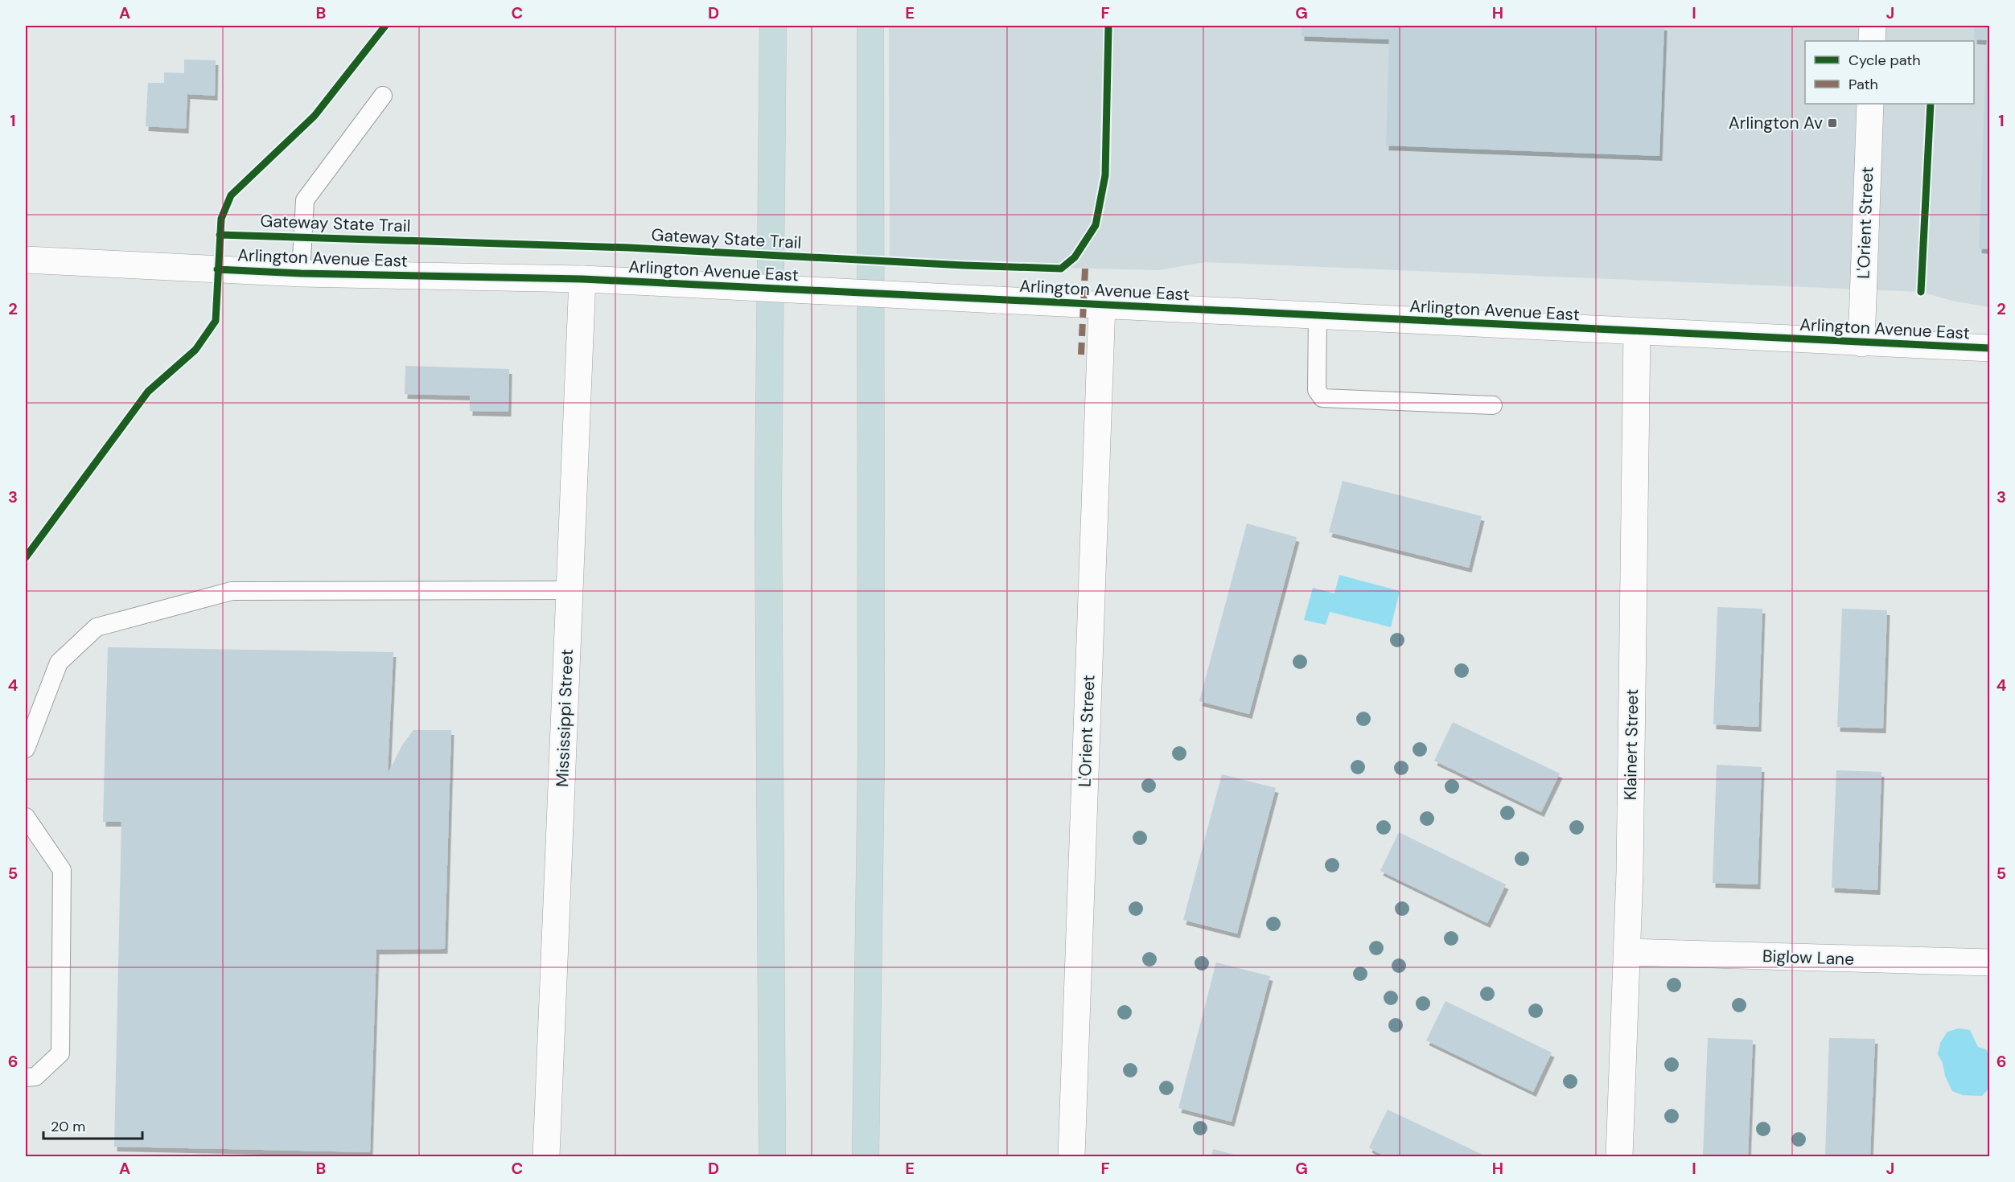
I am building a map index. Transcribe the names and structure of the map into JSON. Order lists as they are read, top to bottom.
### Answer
{
  "streets": {
    "street": [
      "L'Orient Street",
      "Arlington Avenue East",
      "Mississippi Street",
      "Klainert Street",
      "Biglow Lane"
    ],
    "cycle path": ["Gateway State Trail"]
  },
  "crossings": [
    ["L'Orient Street", "Arlington Avenue East"],
    ["Arlington Avenue East", "Mississippi Street"],
    ["Arlington Avenue East", "Klainert Street"],
    ["Klainert Street", "Biglow Lane"]
  ],
  "places": {
    "transit": ["Arlington Av"]
  },
  "legend": ["Cycle path", "Path"],
  "scale_bar": "20 m",
  "grid": {
    "columns": [
      "A",
      "B",
      "C",
      "D",
      "E",
      "F",
      "G",
      "H",
      "I",
      "J"
    ],
    "rows": [
      "1",
      "2",
      "3",
      "4",
      "5",
      "6"
    ]
  }
}
